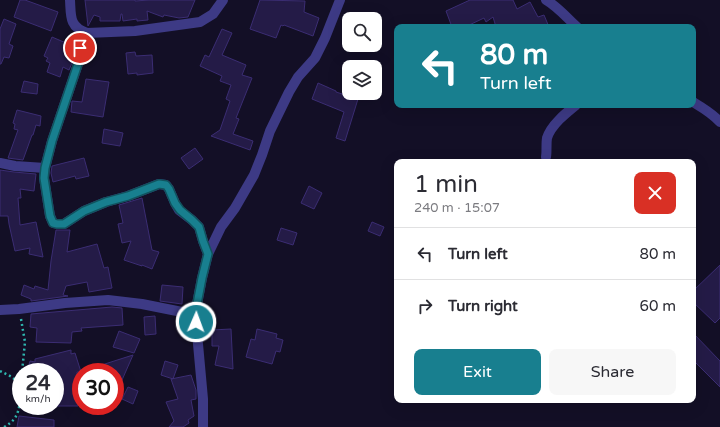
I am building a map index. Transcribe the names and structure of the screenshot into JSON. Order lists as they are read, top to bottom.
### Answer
{
  "page": {
    "turn": ["80 m", "Turn left"],
    "heading": ["1 min", "240 m · 15:07"],
    "list": [
      {
        "name": "Turn left",
        "value": "80 m"
      },
      {
        "name": "Turn right",
        "value": "60 m"
      }
    ],
    "buttons": ["Exit", "Share"],
    "speed": "24 km/h",
    "limit": "30"
  }
}
